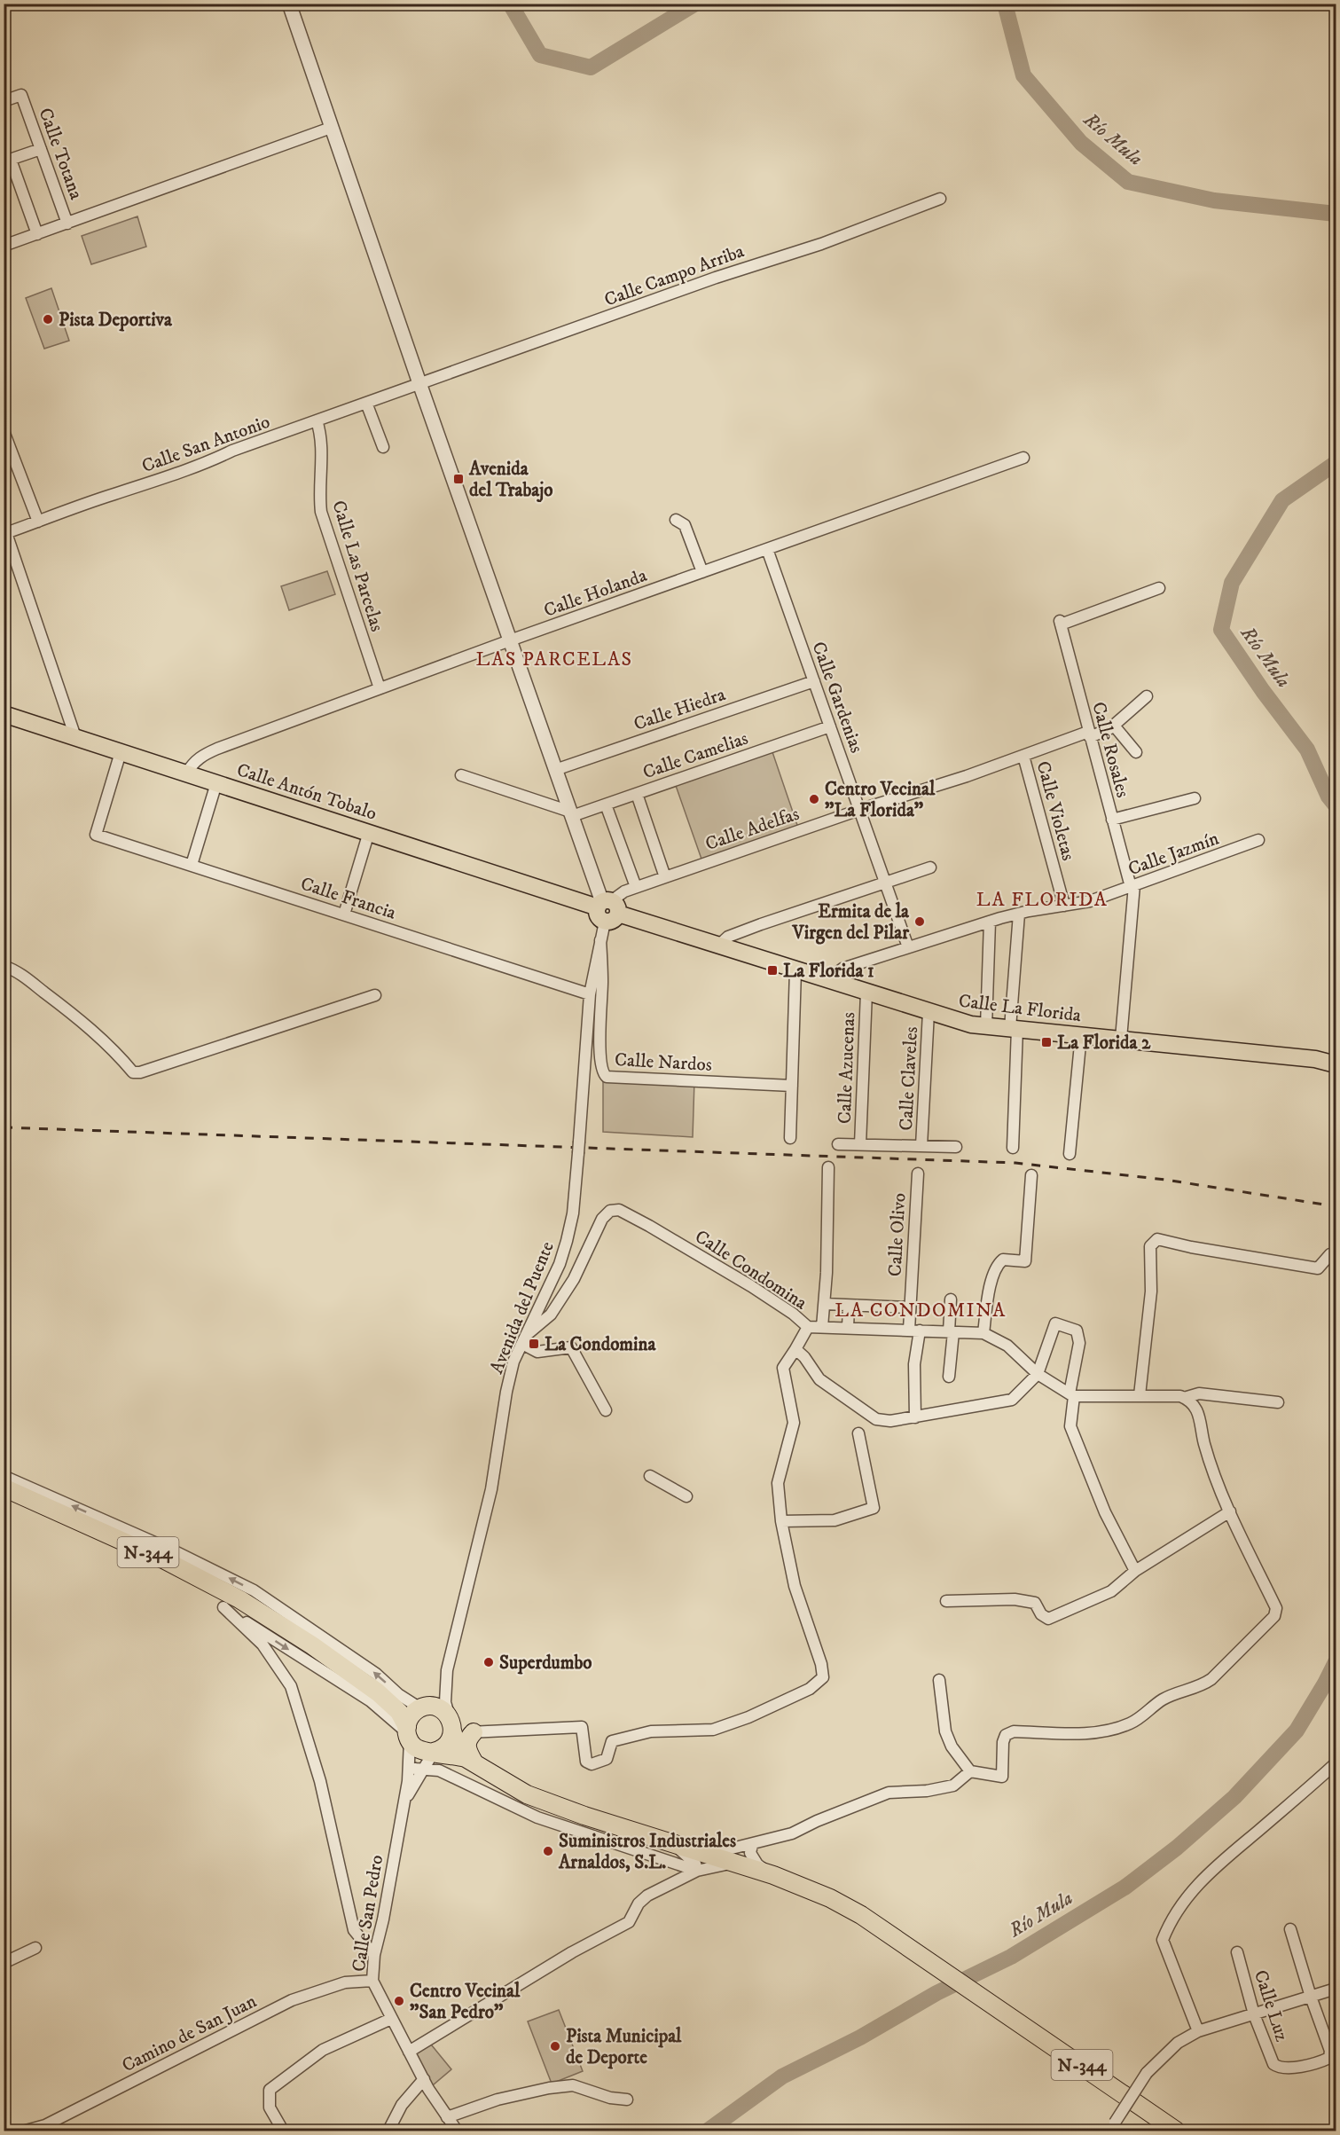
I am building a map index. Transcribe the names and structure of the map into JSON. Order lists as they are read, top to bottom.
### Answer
{
  "streets": {
    "highway": ["N-344"],
    "main road": ["Calle Antón Tobalo", "Calle La Florida"],
    "street": [
      "Calle Totana",
      "Calle Campo Arriba",
      "Calle San Antonio",
      "Calle Las Parcelas",
      "Calle Holanda",
      "Calle Gardenias",
      "Calle Hiedra",
      "Calle Rosales",
      "Calle Camelias",
      "Calle Violetas",
      "Calle Adelfas",
      "Calle Jazmín",
      "Calle Francia",
      "Calle Nardos",
      "Calle Azucenas",
      "Calle Claveles",
      "Calle Olivo",
      "Calle Condomina",
      "Avenida del Puente",
      "Calle San Pedro",
      "Calle Luz",
      "Camino de San Juan"
    ]
  },
  "crossings": [
    ["Calle Campo Arriba", "Calle San Antonio"],
    ["Calle San Antonio", "Calle Las Parcelas"],
    ["Calle Las Parcelas", "Calle Holanda"],
    ["Calle Holanda", "Calle Gardenias"],
    ["Calle Holanda", "Calle Antón Tobalo"],
    ["Calle Gardenias", "Calle Hiedra"],
    ["Calle Gardenias", "Calle Camelias"],
    ["Calle Gardenias", "Calle Adelfas"],
    ["Calle Gardenias", "Calle Jazmín"],
    ["Calle Rosales", "Calle Adelfas"],
    ["Calle Rosales", "Calle Jazmín"],
    ["Calle Rosales", "Calle La Florida"],
    ["Calle Antón Tobalo", "Calle Adelfas"],
    ["Calle Antón Tobalo", "Calle Francia"],
    ["Calle Antón Tobalo", "Calle La Florida"],
    ["Calle Antón Tobalo", "Avenida del Puente"],
    ["Calle Violetas", "Calle Adelfas"],
    ["Calle Violetas", "Calle Jazmín"],
    ["Calle Adelfas", "Calle La Florida"],
    ["Calle Adelfas", "Avenida del Puente"],
    ["Calle Jazmín", "Calle La Florida"],
    ["Calle Francia", "Avenida del Puente"],
    ["Calle La Florida", "Calle Azucenas"],
    ["Calle La Florida", "Calle Claveles"],
    ["Calle La Florida", "Avenida del Puente"],
    ["Calle Nardos", "Avenida del Puente"],
    ["Calle Olivo", "Calle Condomina"],
    ["Calle Condomina", "Avenida del Puente"],
    ["Avenida del Puente", "N-344"],
    ["Avenida del Puente", "Calle San Pedro"],
    ["N-344", "Calle San Pedro"],
    ["Calle San Pedro", "Camino de San Juan"]
  ],
  "districts": ["LAS PARCELAS", "LA FLORIDA", "LA CONDOMINA"],
  "water": ["Río Mula"],
  "places": {
    "other": [
      "Pista Deportiva",
      "Centro Vecinal \"La Florida\"",
      "Ermita de la Virgen del Pilar",
      "Superdumbo",
      "Suministros Industriales Arnaldos, S.L.",
      "Centro Vecinal \"San Pedro\"",
      "Pista Municipal de Deporte"
    ],
    "transit": [
      "Avenida del Trabajo",
      "La Florida 1",
      "La Florida 2",
      "La Condomina"
    ]
  }
}
